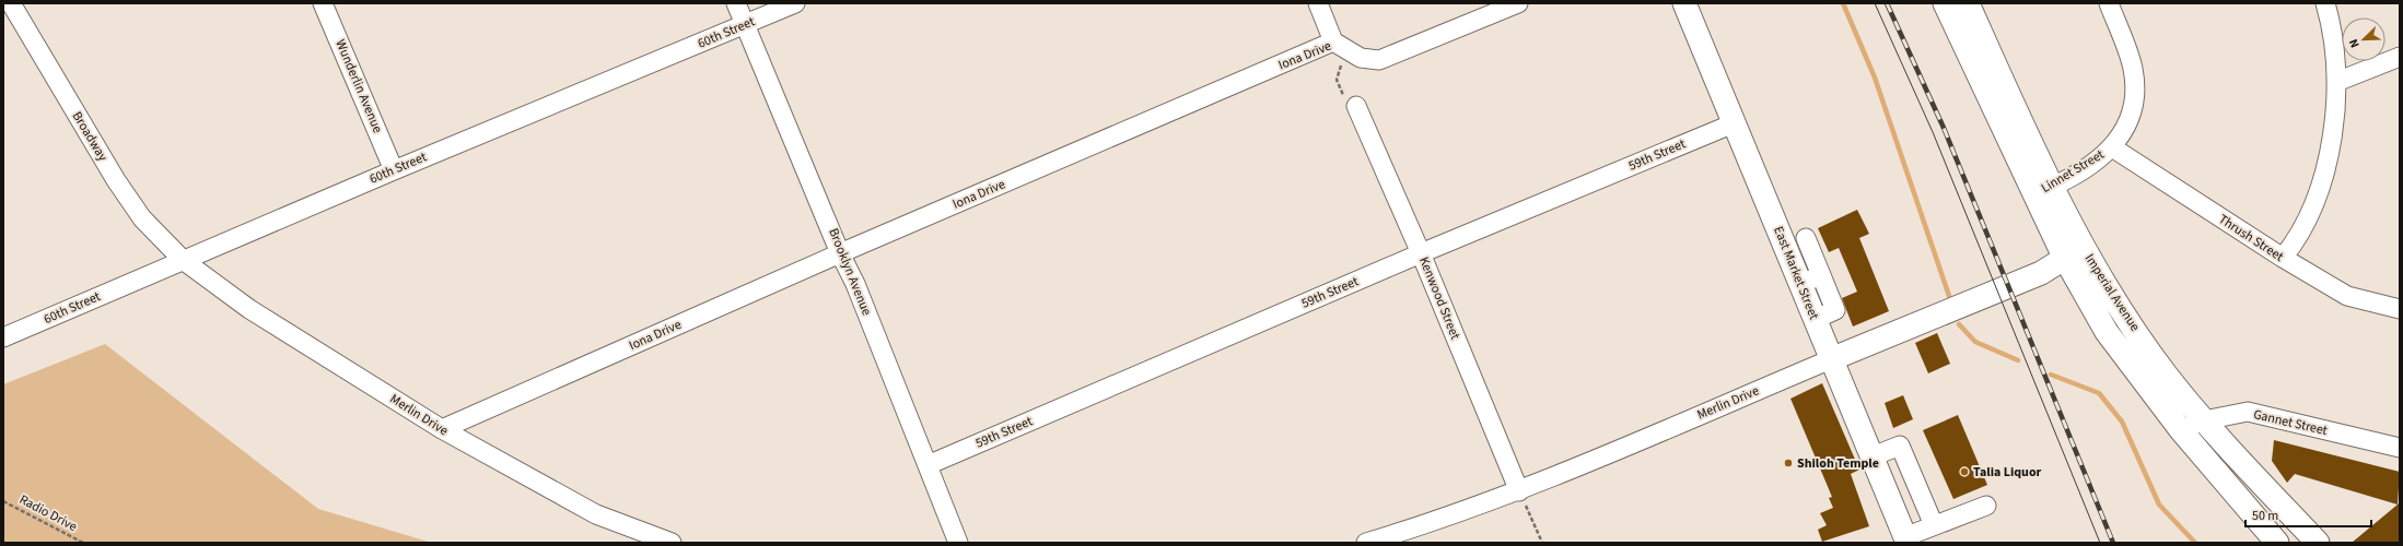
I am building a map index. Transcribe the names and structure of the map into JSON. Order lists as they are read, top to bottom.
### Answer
{
  "streets": {
    "main road": ["East Market Street", "Imperial Avenue", "Merlin Drive"],
    "street": [
      "60th Street",
      "Iona Drive",
      "Wunderlin Avenue",
      "Broadway",
      "59th Street",
      "Linnet Street",
      "Thrush Street",
      "Brooklyn Avenue",
      "Kenwood Street",
      "Gannet Street"
    ],
    "path": ["Radio Drive"]
  },
  "crossings": [
    ["60th Street", "Wunderlin Avenue"],
    ["60th Street", "Broadway"],
    ["60th Street", "Brooklyn Avenue"],
    ["60th Street", "Merlin Drive"],
    ["Iona Drive", "Brooklyn Avenue"],
    ["Iona Drive", "Merlin Drive"],
    ["Broadway", "Merlin Drive"],
    ["59th Street", "Brooklyn Avenue"],
    ["59th Street", "East Market Street"],
    ["59th Street", "Kenwood Street"],
    ["Linnet Street", "Thrush Street"],
    ["Linnet Street", "Imperial Avenue"],
    ["East Market Street", "Merlin Drive"],
    ["Imperial Avenue", "Merlin Drive"],
    ["Imperial Avenue", "Gannet Street"],
    ["Kenwood Street", "Merlin Drive"]
  ],
  "places": ["Shiloh Temple", "Talia Liquor"],
  "scale_bar": "50 m",
  "north": "bottom left"
}
